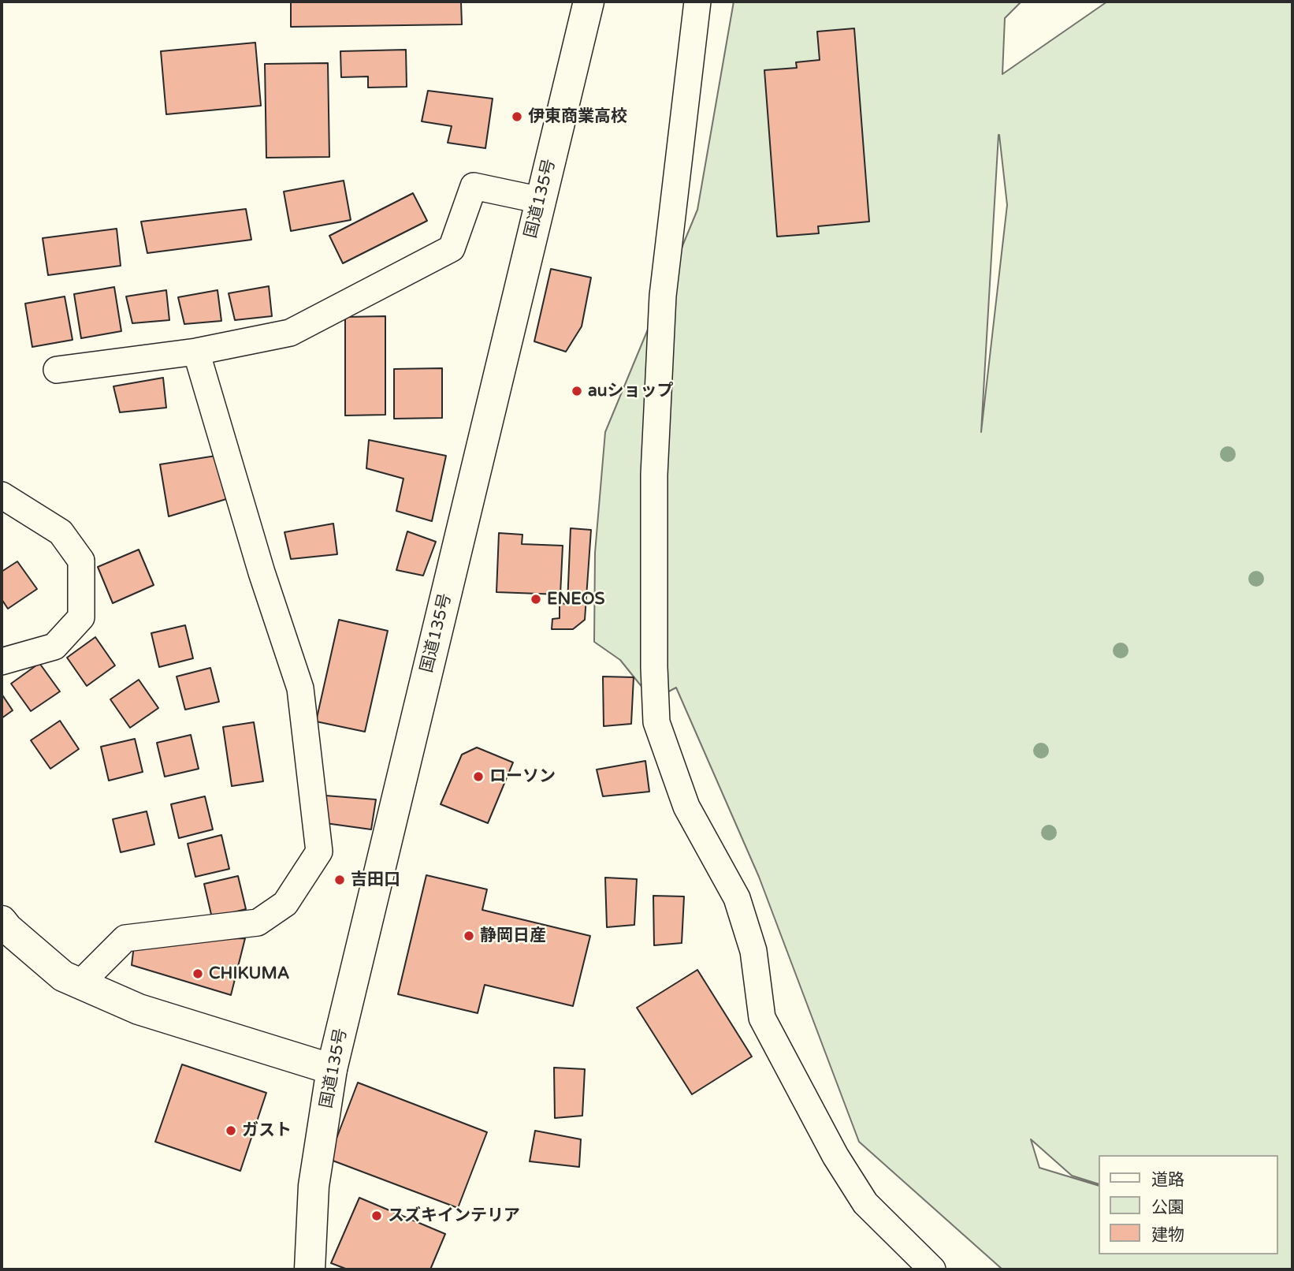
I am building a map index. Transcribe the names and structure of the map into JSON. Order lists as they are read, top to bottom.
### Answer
{
  "streets": {
    "main road": ["国道135号"]
  },
  "places": [
    "伊東商業高校",
    "auショップ",
    "ENEOS",
    "ローソン",
    "吉田口",
    "静岡日産",
    "CHIKUMA",
    "ガスト",
    "スズキインテリア"
  ],
  "legend": ["道路", "公園", "建物"]
}
